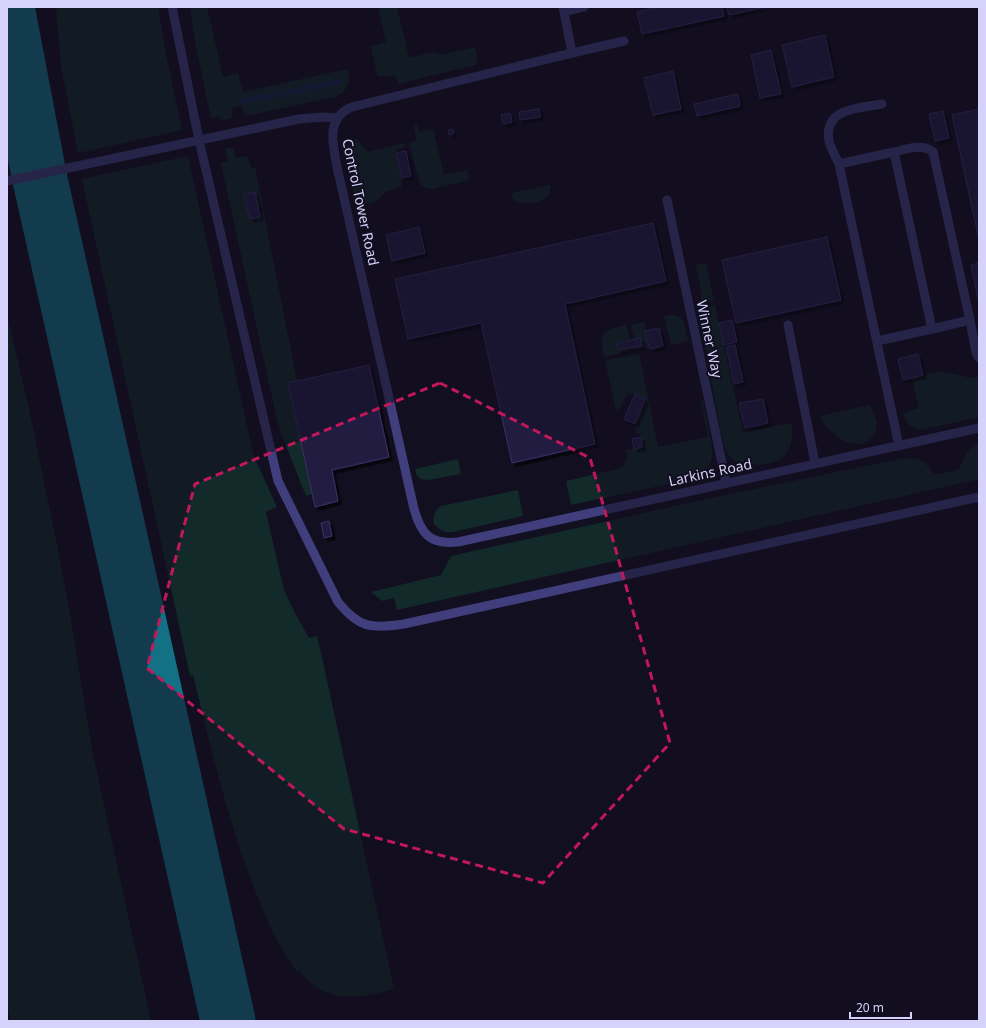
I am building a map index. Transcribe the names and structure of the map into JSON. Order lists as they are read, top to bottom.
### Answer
{
  "streets": {
    "lane": ["Control Tower Road", "Winner Way", "Larkins Road"]
  },
  "crossings": [
    ["Control Tower Road", "Larkins Road"],
    ["Winner Way", "Larkins Road"]
  ],
  "scale_bar": "20 m"
}
